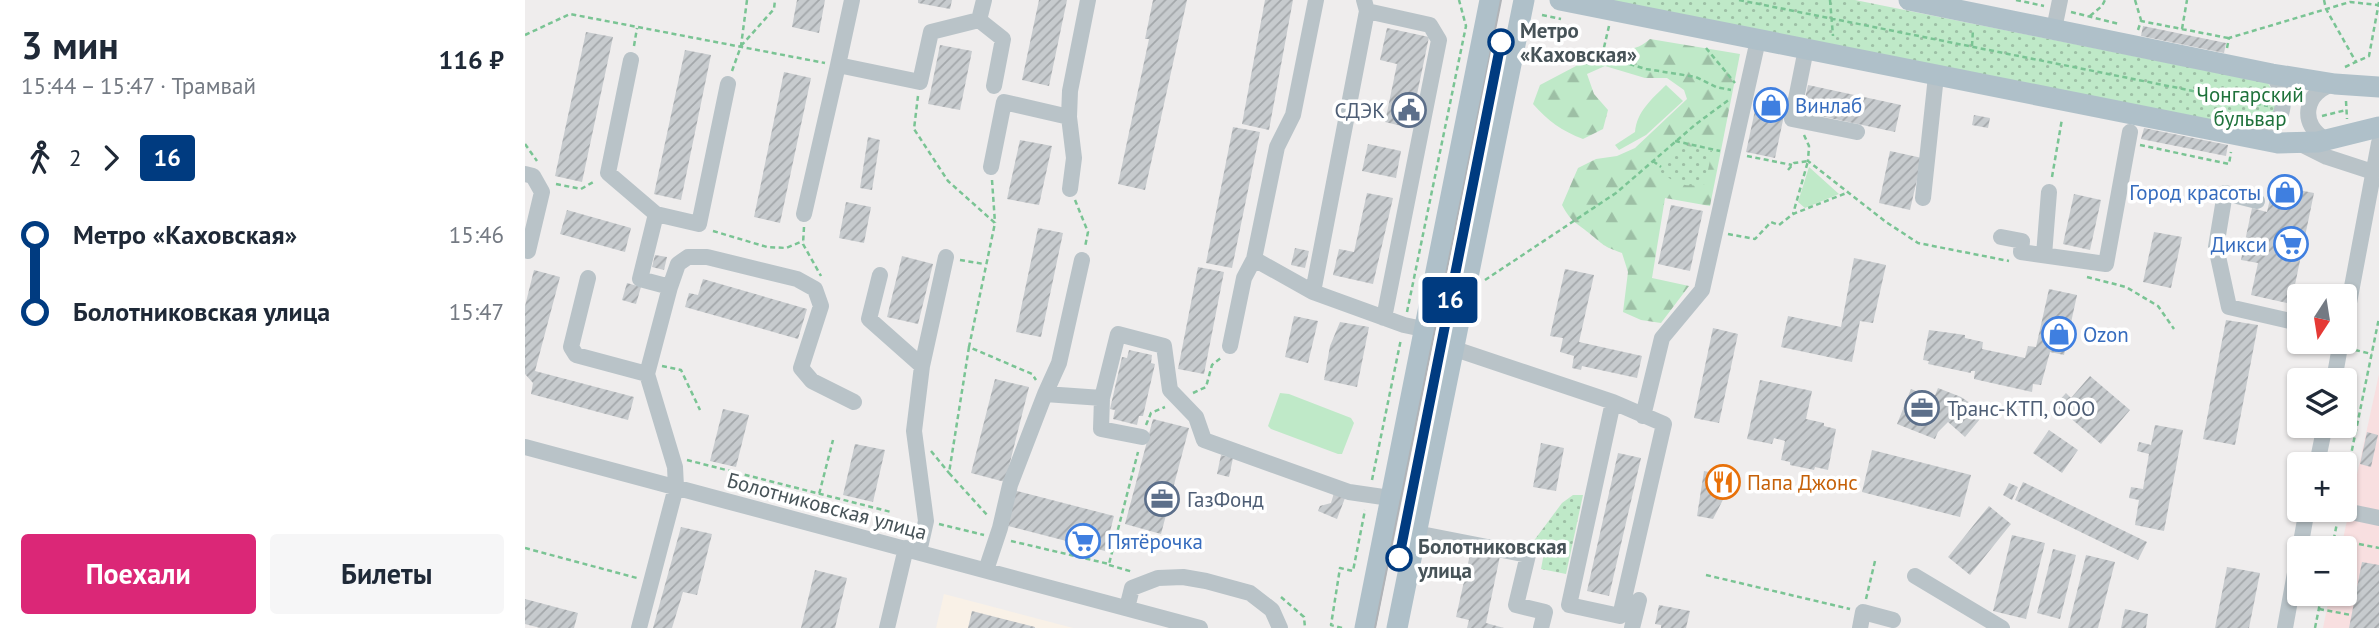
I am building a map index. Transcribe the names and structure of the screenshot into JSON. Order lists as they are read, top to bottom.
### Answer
{
  "streets": {
    "street": ["Болотниковская улица"]
  },
  "parks": ["Чонгарский бульвар"],
  "places": {
    "other": ["Метро «Каховская»", "Болотниковская улица"],
    "shop": ["Винлаб", "Город красоты", "Ozon"],
    "public building": ["СДЭК"],
    "supermarket": ["Дикси", "Пятёрочка"],
    "office": ["Транс-КТП, ООО", "ГазФонд"],
    "restaurant": ["Папа Джонс"]
  },
  "lines": ["tram line 16"],
  "north": "bottom",
  "page": {
    "heading": ["3 мин", "15:44 – 15:47 · Трамвай", "116 ₽"],
    "on_map": "16",
    "legs": ["2", "16"],
    "list": [
      {
        "name": "Метро «Каховская»",
        "value": "15:46"
      },
      {
        "name": "Болотниковская улица",
        "value": "15:47"
      }
    ],
    "map_buttons": ["+", "−"],
    "buttons": ["Поехали", "Билеты"]
  }
}
